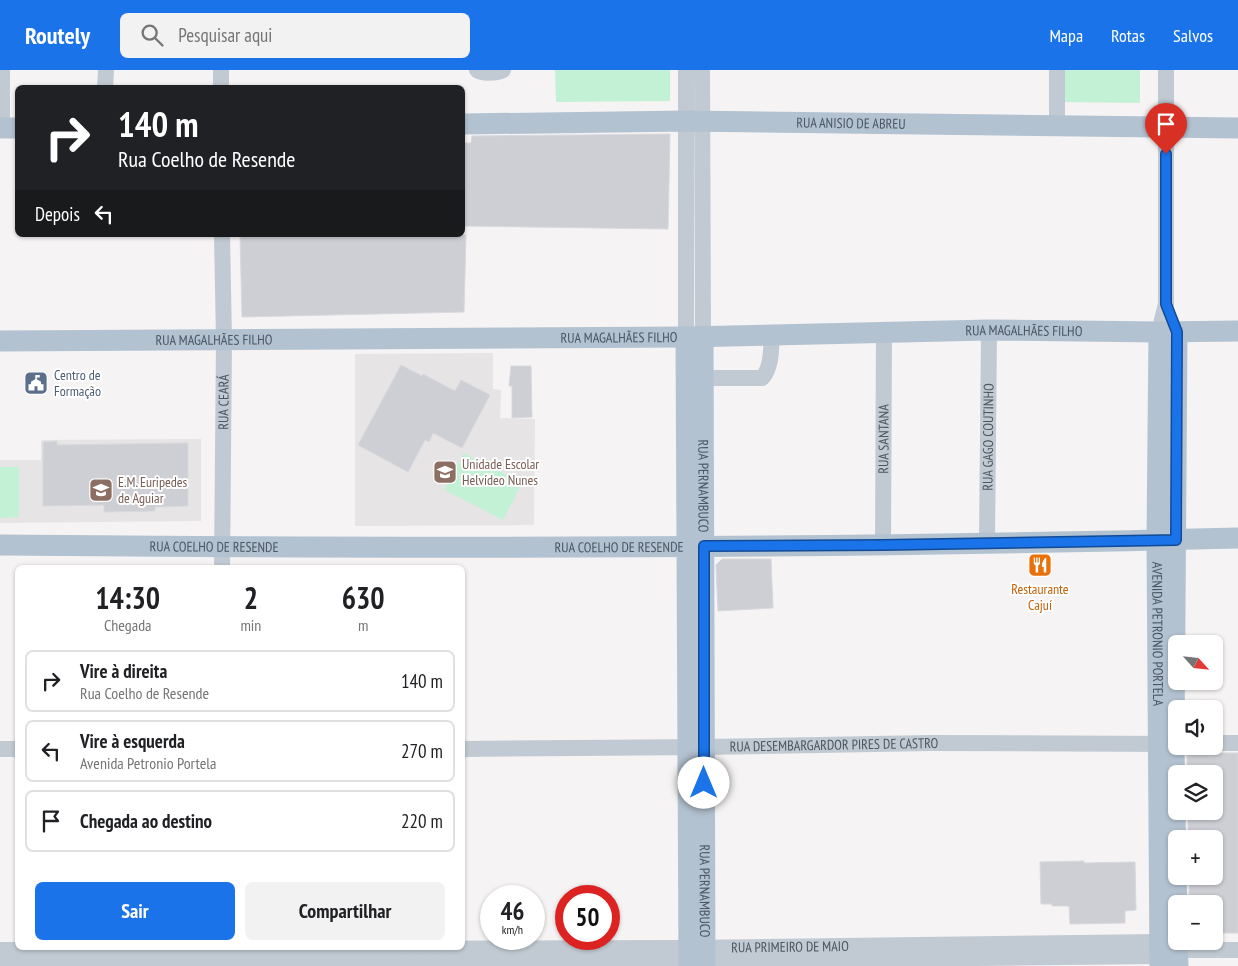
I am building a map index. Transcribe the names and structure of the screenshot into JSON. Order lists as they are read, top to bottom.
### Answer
{
  "streets": {
    "main road": [
      "RUA ANISIO DE ABREU",
      "RUA MAGALHÃES FILHO",
      "RUA PERNAMBUCO",
      "RUA COELHO DE RESENDE",
      "AVENIDA PETRONIO PORTELA"
    ],
    "street": [
      "RUA CEARÁ",
      "RUA GAGO COUTINHO",
      "RUA SANTANA",
      "RUA DESEMBARGARDOR PIRES DE CASTRO",
      "RUA PRIMEIRO DE MAIO"
    ]
  },
  "crossings": [
    ["RUA ANISIO DE ABREU", "AVENIDA PETRONIO PORTELA"],
    ["RUA MAGALHÃES FILHO", "RUA CEARÁ"],
    ["RUA MAGALHÃES FILHO", "RUA GAGO COUTINHO"],
    ["RUA MAGALHÃES FILHO", "RUA SANTANA"],
    ["RUA MAGALHÃES FILHO", "RUA PERNAMBUCO"],
    ["RUA MAGALHÃES FILHO", "AVENIDA PETRONIO PORTELA"],
    ["RUA CEARÁ", "RUA COELHO DE RESENDE"],
    ["RUA GAGO COUTINHO", "RUA COELHO DE RESENDE"],
    ["RUA SANTANA", "RUA COELHO DE RESENDE"],
    ["RUA PERNAMBUCO", "RUA COELHO DE RESENDE"],
    ["RUA PERNAMBUCO", "RUA DESEMBARGARDOR PIRES DE CASTRO"],
    ["RUA PERNAMBUCO", "RUA PRIMEIRO DE MAIO"],
    ["RUA COELHO DE RESENDE", "AVENIDA PETRONIO PORTELA"],
    ["AVENIDA PETRONIO PORTELA", "RUA PRIMEIRO DE MAIO"]
  ],
  "places": {
    "public building": ["Centro de Formação"],
    "school or university": ["Unidade Escolar Helvídeo Nunes", "E.M. Euripedes de Aguiar"],
    "restaurant": ["Restaurante Cajuí"]
  },
  "north": "bottom right",
  "page": {
    "header": "Routely",
    "search": "Pesquisar aqui",
    "nav": ["Mapa", "Rotas", "Salvos"],
    "turn": ["140 m", "Rua Coelho de Resende"],
    "then": "Depois",
    "eta": [
      "14:30",
      "Chegada",
      "2",
      "min",
      "630",
      "m"
    ],
    "map_buttons": ["+", "−"],
    "list": [
      {
        "name": "Vire à direita",
        "note": "Rua Coelho de Resende",
        "value": "140 m"
      },
      {
        "name": "Vire à esquerda",
        "note": "Avenida Petronio Portela",
        "value": "270 m"
      },
      {
        "name": "Chegada ao destino",
        "value": "220 m"
      }
    ],
    "buttons": ["Sair", "Compartilhar"],
    "speed": "46 km/h",
    "limit": "50"
  }
}
